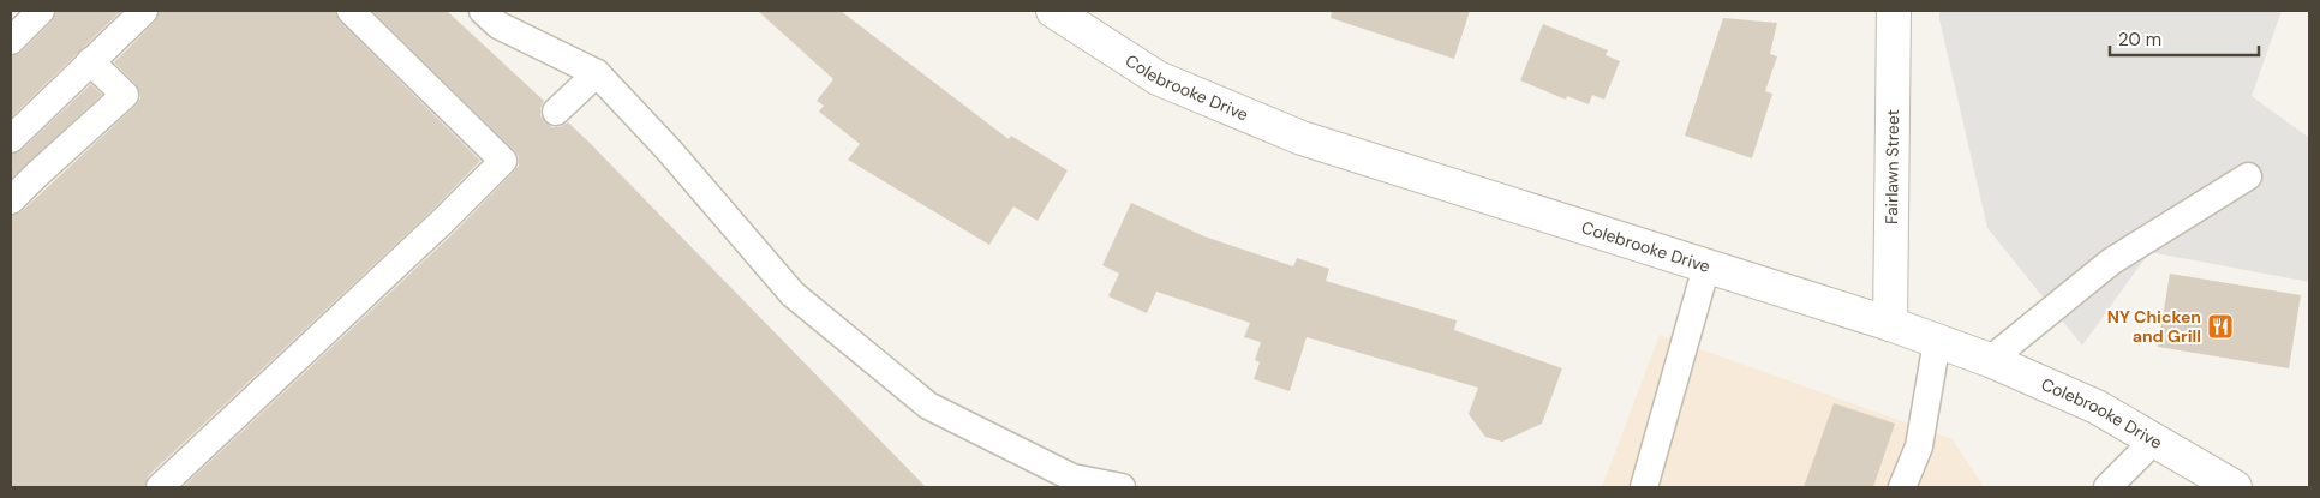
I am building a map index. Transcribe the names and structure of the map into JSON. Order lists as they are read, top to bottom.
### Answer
{
  "streets": {
    "street": ["Colebrooke Drive", "Fairlawn Street"]
  },
  "crossings": [
    ["Colebrooke Drive", "Fairlawn Street"]
  ],
  "places": {
    "restaurant": ["NY Chicken and Grill"]
  },
  "scale_bar": "20 m"
}
